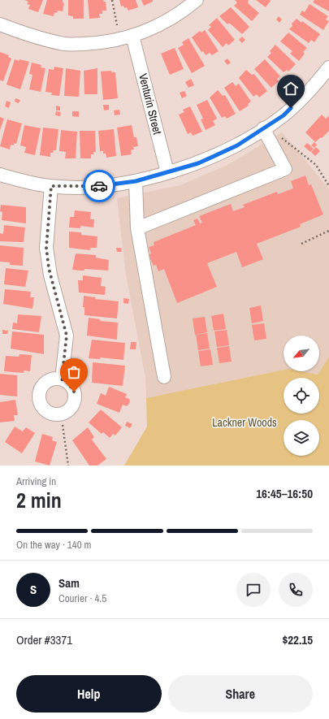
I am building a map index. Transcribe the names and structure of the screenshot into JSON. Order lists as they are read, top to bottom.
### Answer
{
  "streets": {
    "street": ["Venturin Street"]
  },
  "parks": ["Lackner Woods"],
  "north": "bottom left",
  "page": {
    "heading": ["2 min", "Arriving in", "16:45–16:50"],
    "panel": [
      "Sam",
      "Courier · 4.5",
      "Order #3371",
      "$22.15"
    ],
    "bar": "On the way · 140 m",
    "round": "S",
    "buttons": ["Help", "Share"]
  }
}
